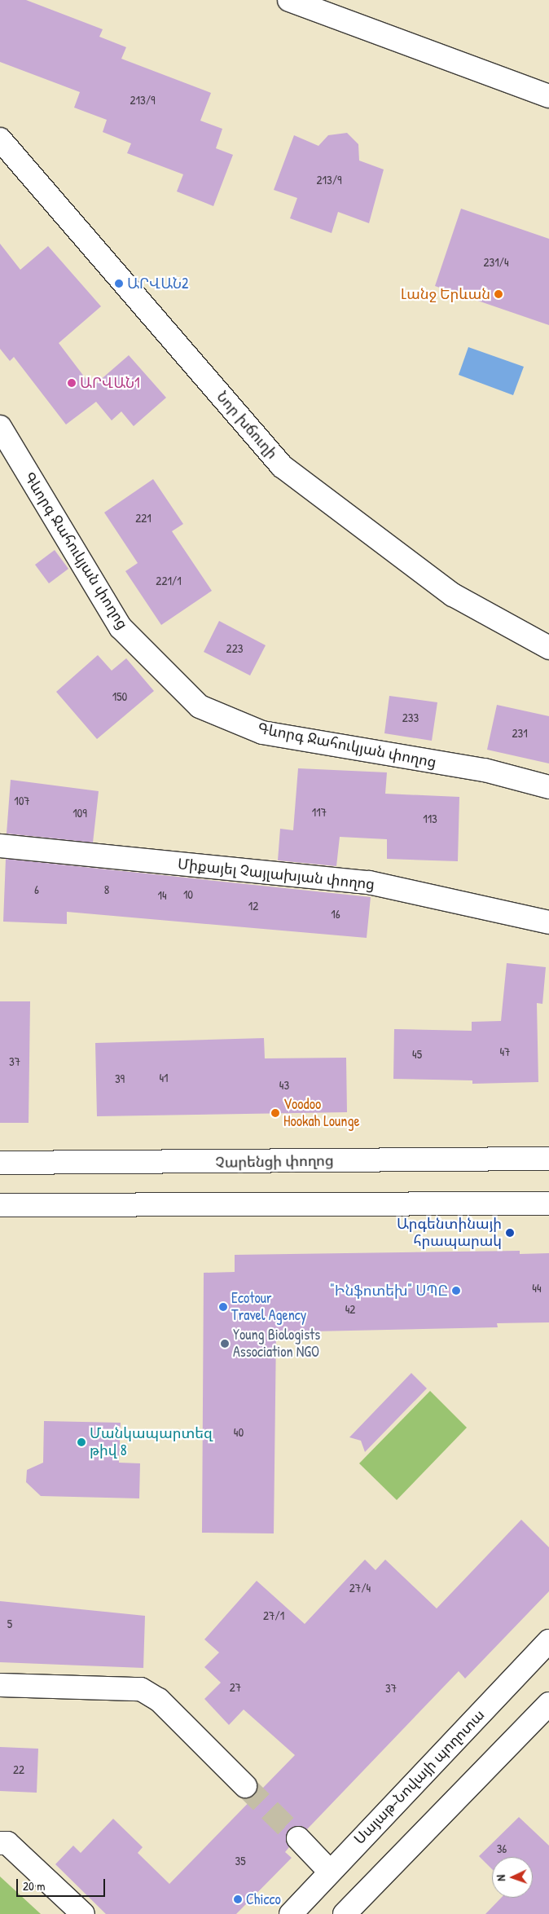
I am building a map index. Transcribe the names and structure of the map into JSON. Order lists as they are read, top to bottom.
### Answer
{
  "streets": {
    "main road": [
      "Նոր խճուղի",
      "Գևորգ Ջահուկյան փողոց",
      "Միքայել Չայլախյան փողոց",
      "Չարենցի փողոց",
      "Սայաթ-Նովայի պողոտա"
    ]
  },
  "places": [
    "ԱՐՎԱՆ2",
    "Լանջ Երևան",
    "ԱՐՎԱՆ1",
    "Voodoo Hookah Lounge",
    "Արգենտինայի հրապարակ",
    "\"Ինֆոտեխ\" ՍՊԸ",
    "Ecotour Travel Agency",
    "Young Biologists Association NGO",
    "Մանկապարտեզ թիվ 8",
    "Chicco"
  ],
  "house_numbers": [
    "213/9",
    "213/9",
    "231/4",
    "221",
    "221/1",
    "223",
    "150",
    "233",
    "231",
    "107",
    "117",
    "109",
    "113",
    "6",
    "8",
    "10",
    "14",
    "12",
    "16",
    "47",
    "45",
    "37",
    "41",
    "39",
    "43",
    "44",
    "42",
    "40",
    "27/4",
    "27/1",
    "5",
    "27",
    "37",
    "22",
    "36",
    "35"
  ],
  "scale_bar": "20 m",
  "north": "left"
}
